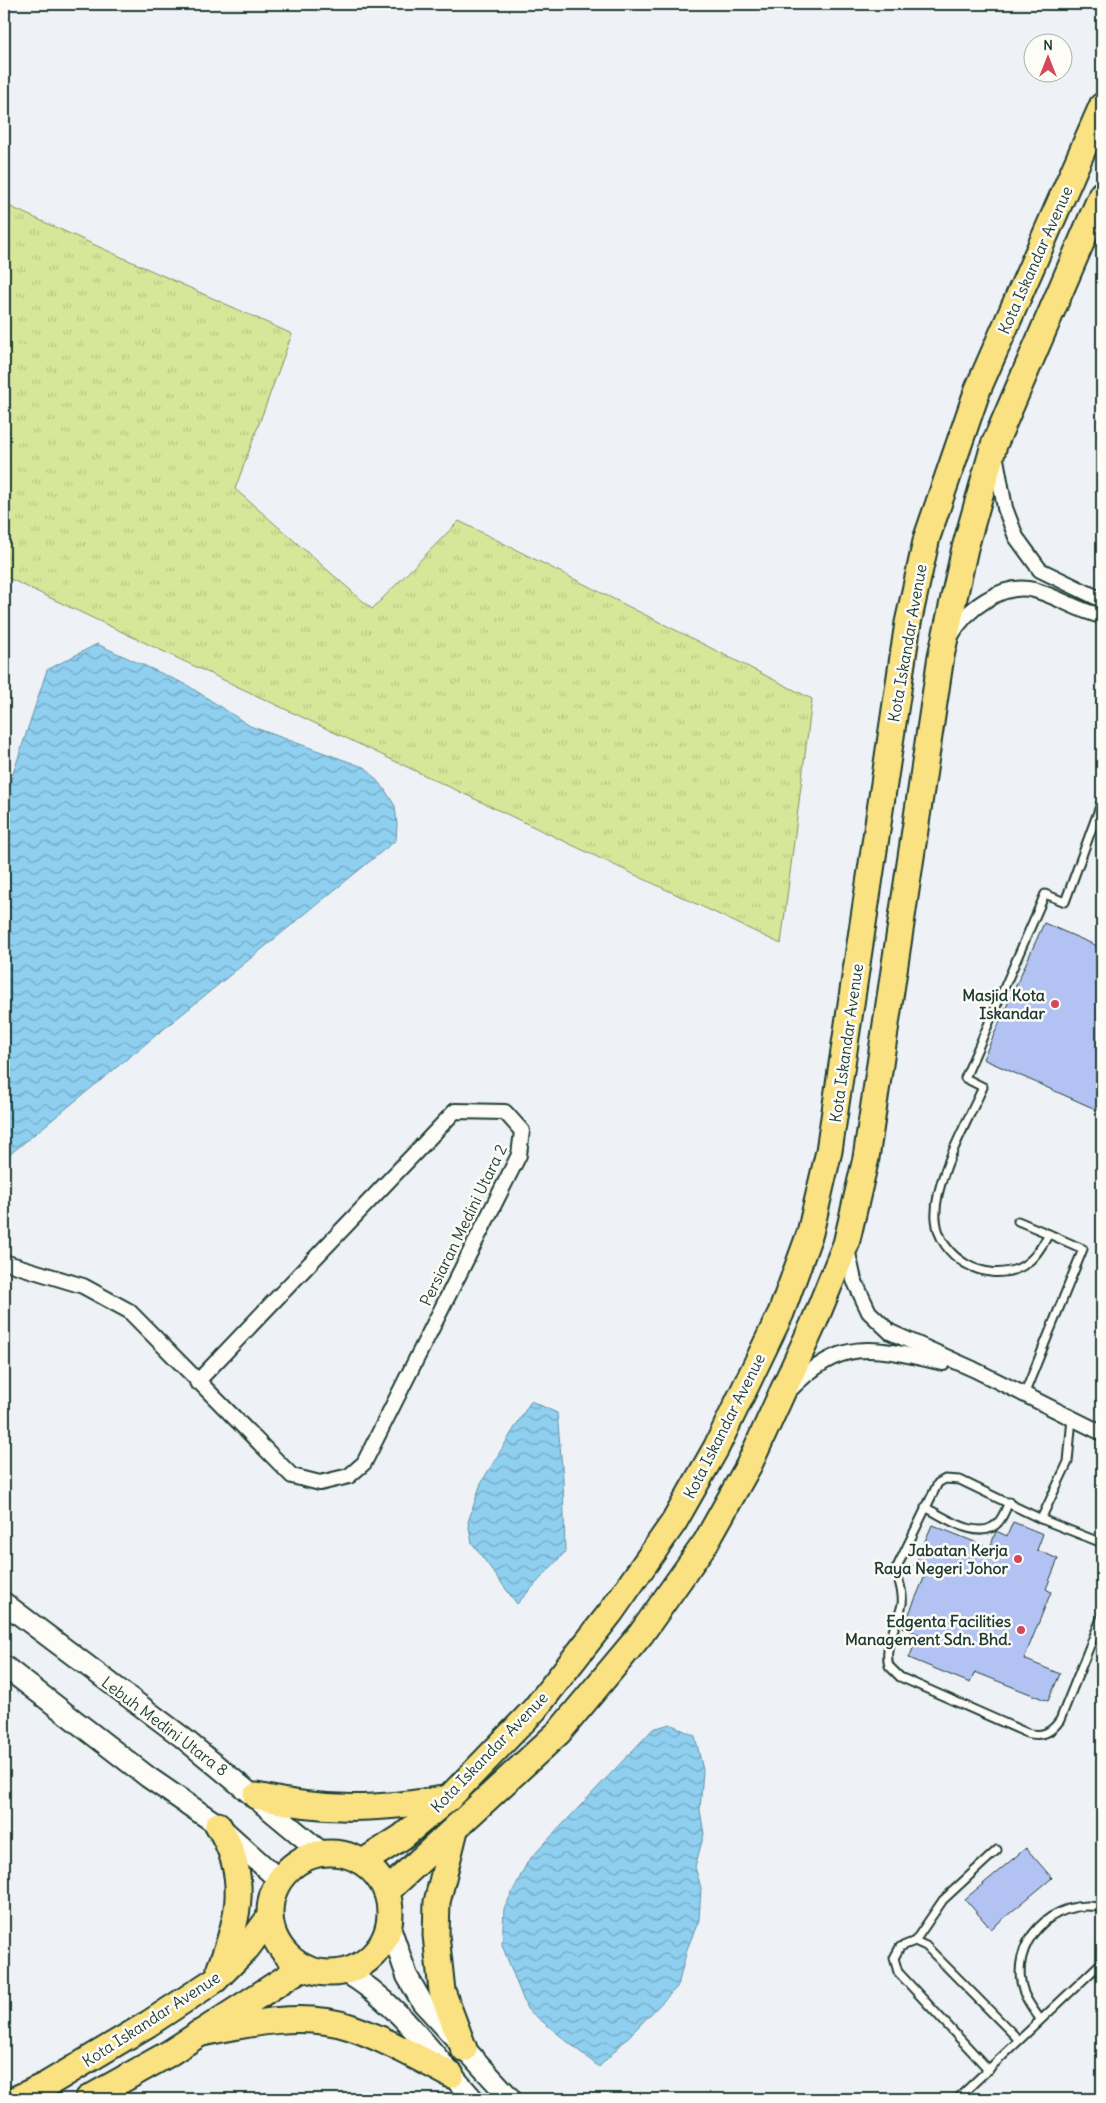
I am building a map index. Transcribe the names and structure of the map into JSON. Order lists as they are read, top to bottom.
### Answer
{
  "streets": {
    "highway": ["Kota Iskandar Avenue"],
    "street": ["Persiaran Medini Utara 2", "Lebuh Medini Utara 8"]
  },
  "crossings": [
    ["Kota Iskandar Avenue", "Lebuh Medini Utara 8"]
  ],
  "places": ["Masjid Kota Iskandar", "Jabatan Kerja Raya Negeri Johor", "Edgenta Facilities Management Sdn. Bhd."],
  "north": "top"
}
